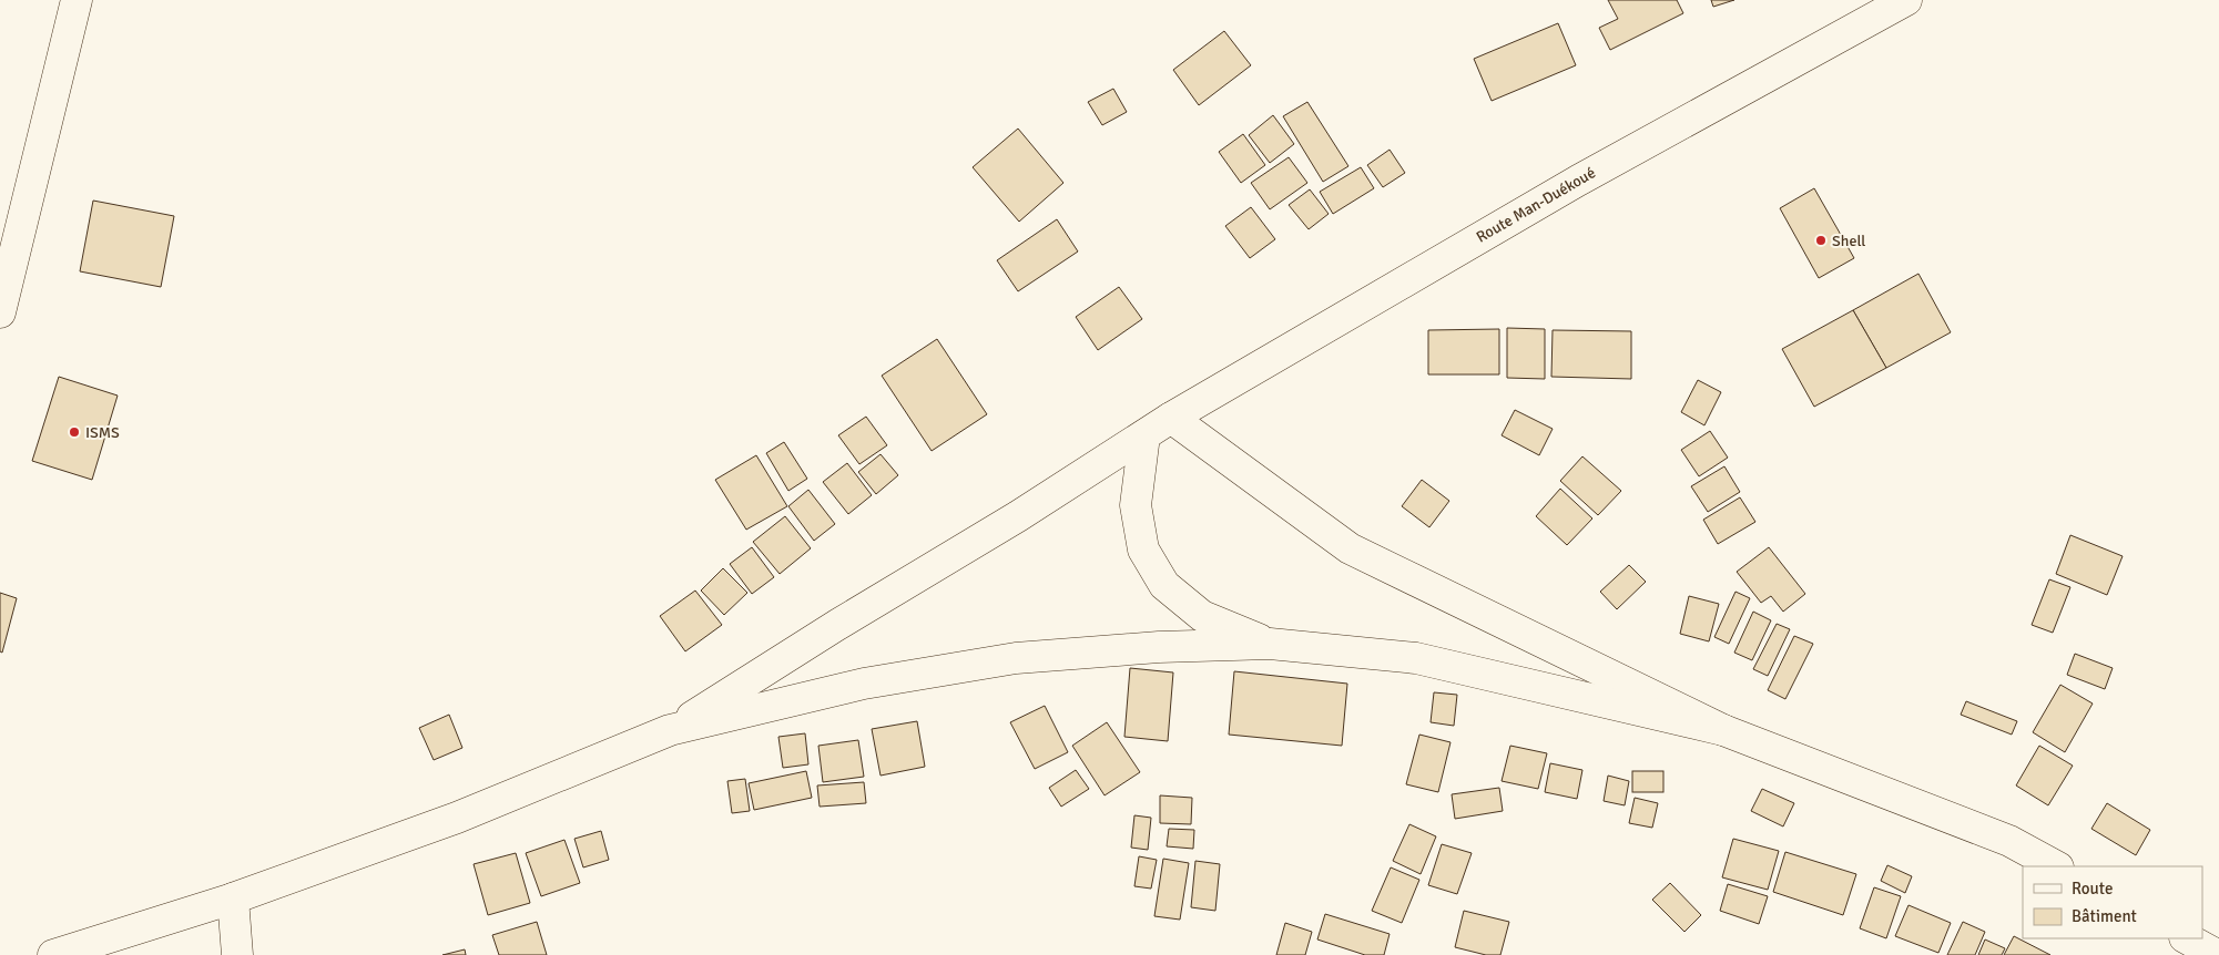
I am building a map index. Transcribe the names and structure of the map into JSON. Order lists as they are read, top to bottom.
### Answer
{
  "streets": {
    "main road": ["Route Man-Duékoué"]
  },
  "places": ["Shell", "ISMS"],
  "legend": ["Route", "Bâtiment"]
}
